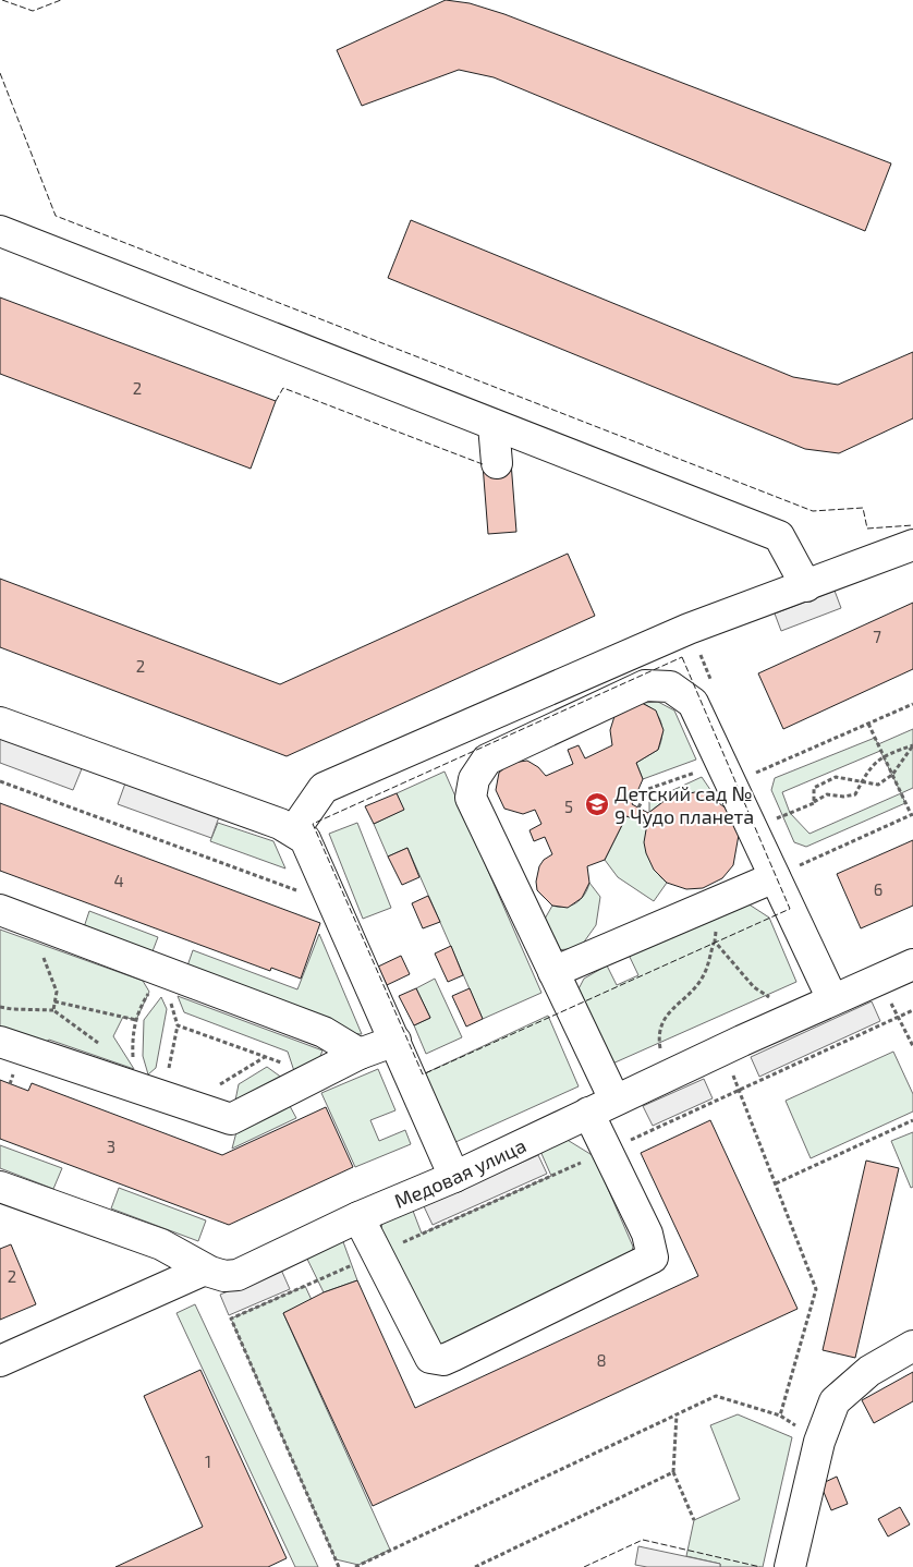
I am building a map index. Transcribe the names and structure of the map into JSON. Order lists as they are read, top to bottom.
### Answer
{
  "streets": {
    "street": ["Медовая улица"]
  },
  "places": {
    "school or university": ["Детский сад № 9 Чудо планета"]
  },
  "house_numbers": [
    "2",
    "7",
    "2",
    "5",
    "4",
    "6",
    "3",
    "2",
    "8",
    "1"
  ]
}
